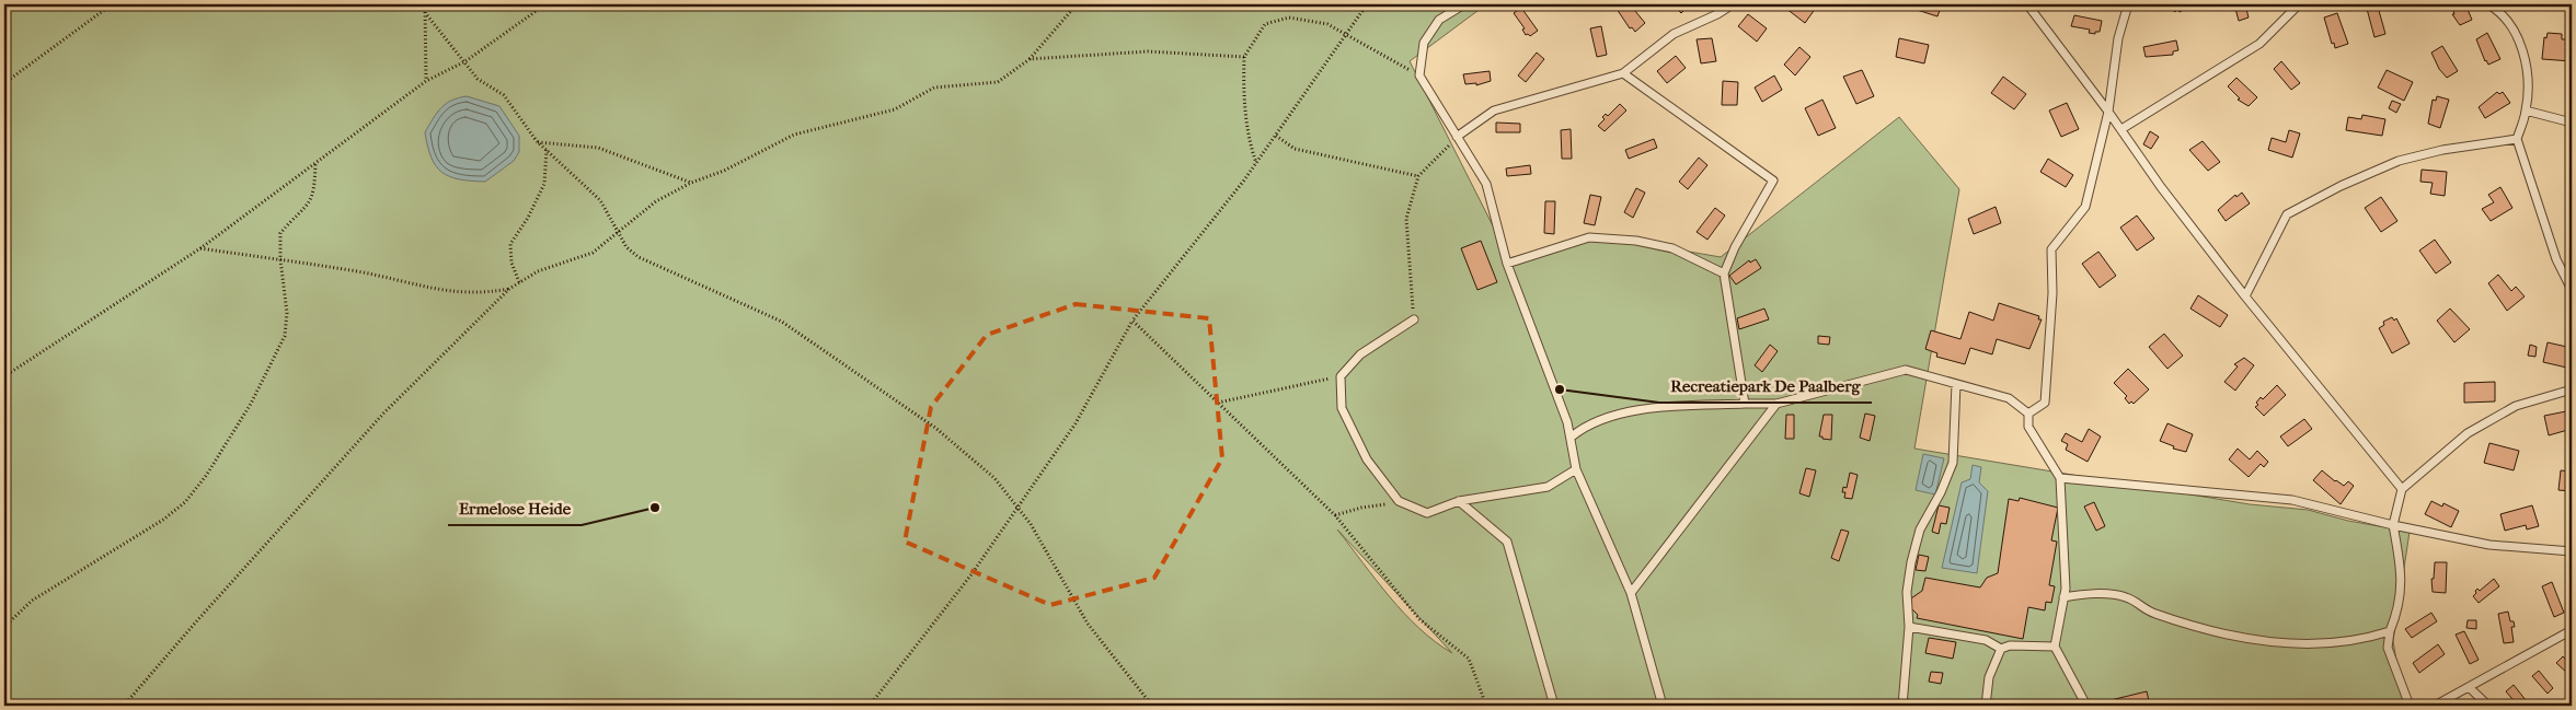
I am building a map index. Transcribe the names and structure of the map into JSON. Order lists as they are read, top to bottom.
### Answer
{
  "places": ["Recreatiepark De Paalberg", "Ermelose Heide"]
}
